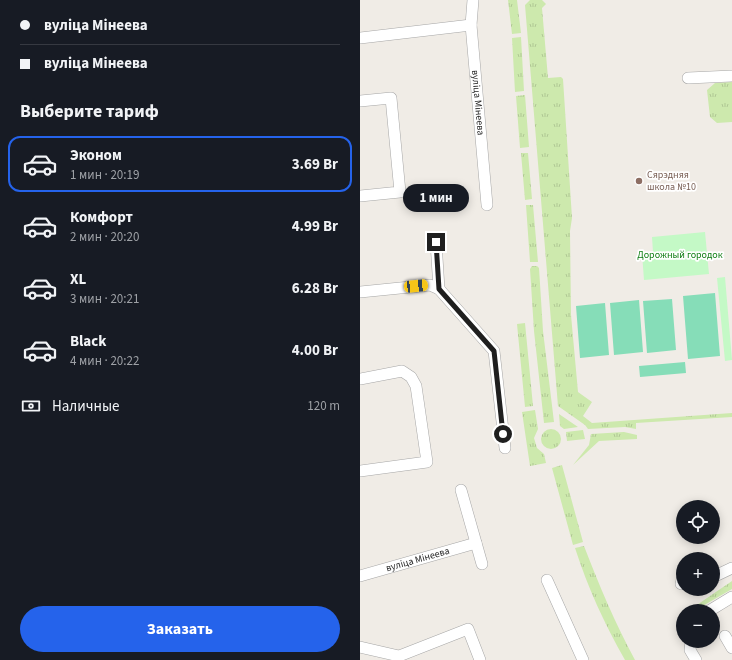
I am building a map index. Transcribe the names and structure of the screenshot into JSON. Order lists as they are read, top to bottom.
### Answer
{
  "streets": {
    "lane": ["вуліца Мінеева"]
  },
  "parks": ["Дорожный городок"],
  "places": ["Сярэдняя школа №10"],
  "page": {
    "banner": ["вуліца Мінеева", "вуліца Мінеева"],
    "heading": "Выберите тариф",
    "list": [
      {
        "name": "Эконом",
        "note": "1 мин · 20:19",
        "value": "3.69 Br"
      },
      {
        "name": "Комфорт",
        "note": "2 мин · 20:20",
        "value": "4.99 Br"
      },
      {
        "name": "XL",
        "note": "3 мин · 20:21",
        "value": "6.28 Br"
      },
      {
        "name": "Black",
        "note": "4 мин · 20:22",
        "value": "4.00 Br"
      }
    ],
    "bubble": "1 мин",
    "pay": ["Наличные", "120 m"],
    "map_buttons": ["+", "−"],
    "buttons": "Заказать"
  }
}
